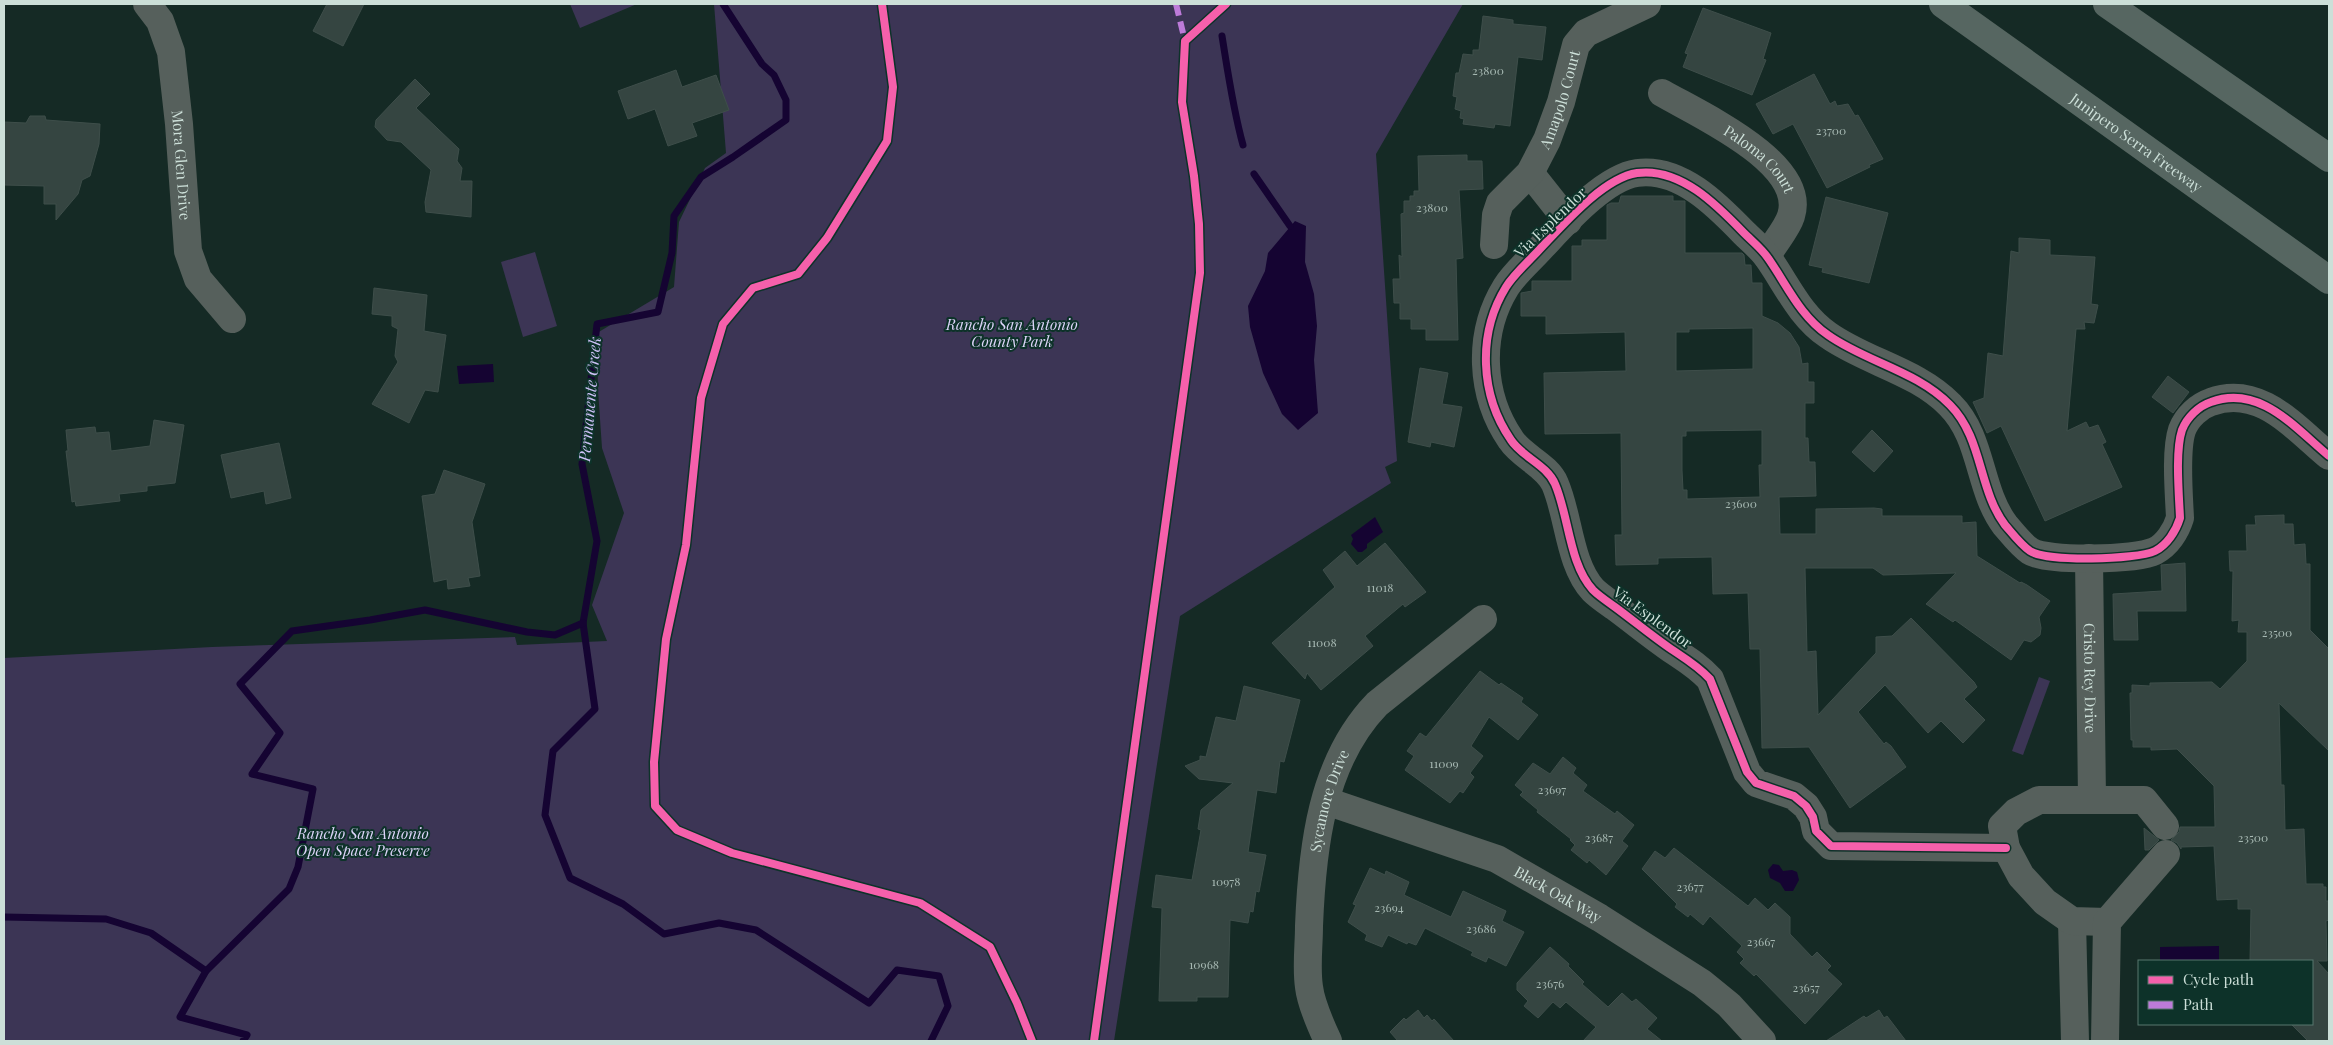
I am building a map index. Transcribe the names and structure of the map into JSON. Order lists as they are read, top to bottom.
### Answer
{
  "streets": {
    "highway": ["Junipero Serra Freeway"],
    "street": [
      "Amapolo Court",
      "Paloma Court",
      "Mora Glen Drive",
      "Via Esplendor",
      "Cristo Rey Drive",
      "Sycamore Drive",
      "Black Oak Way"
    ]
  },
  "crossings": [
    ["Paloma Court", "Via Esplendor"],
    ["Via Esplendor", "Cristo Rey Drive"],
    ["Sycamore Drive", "Black Oak Way"]
  ],
  "water": ["Permanente Creek"],
  "parks": ["Rancho San Antonio County Park", "Rancho San Antonio Open Space Preserve"],
  "house_numbers": [
    "23800",
    "23700",
    "23800",
    "23600",
    "11018",
    "23500",
    "11008",
    "11009",
    "23697",
    "23687",
    "23500",
    "10978",
    "23677",
    "23694",
    "23686",
    "23667",
    "10968",
    "23676",
    "23657"
  ],
  "legend": ["Cycle path", "Path"]
}
